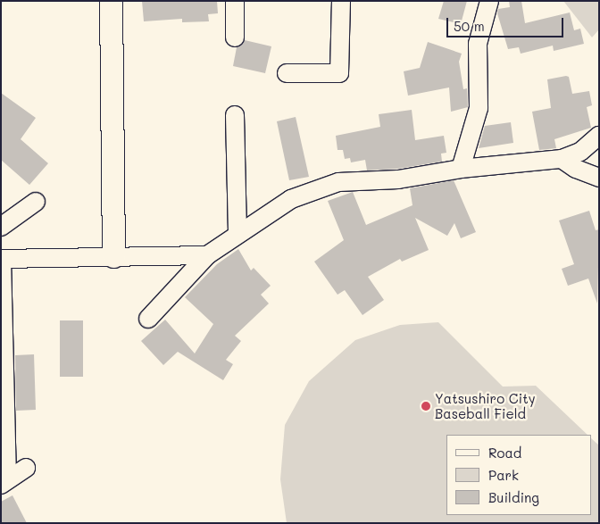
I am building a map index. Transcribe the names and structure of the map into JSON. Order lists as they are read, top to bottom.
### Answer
{
  "places": ["Yatsushiro City Baseball Field"],
  "legend": ["Road", "Park", "Building"],
  "scale_bar": "50 m"
}
